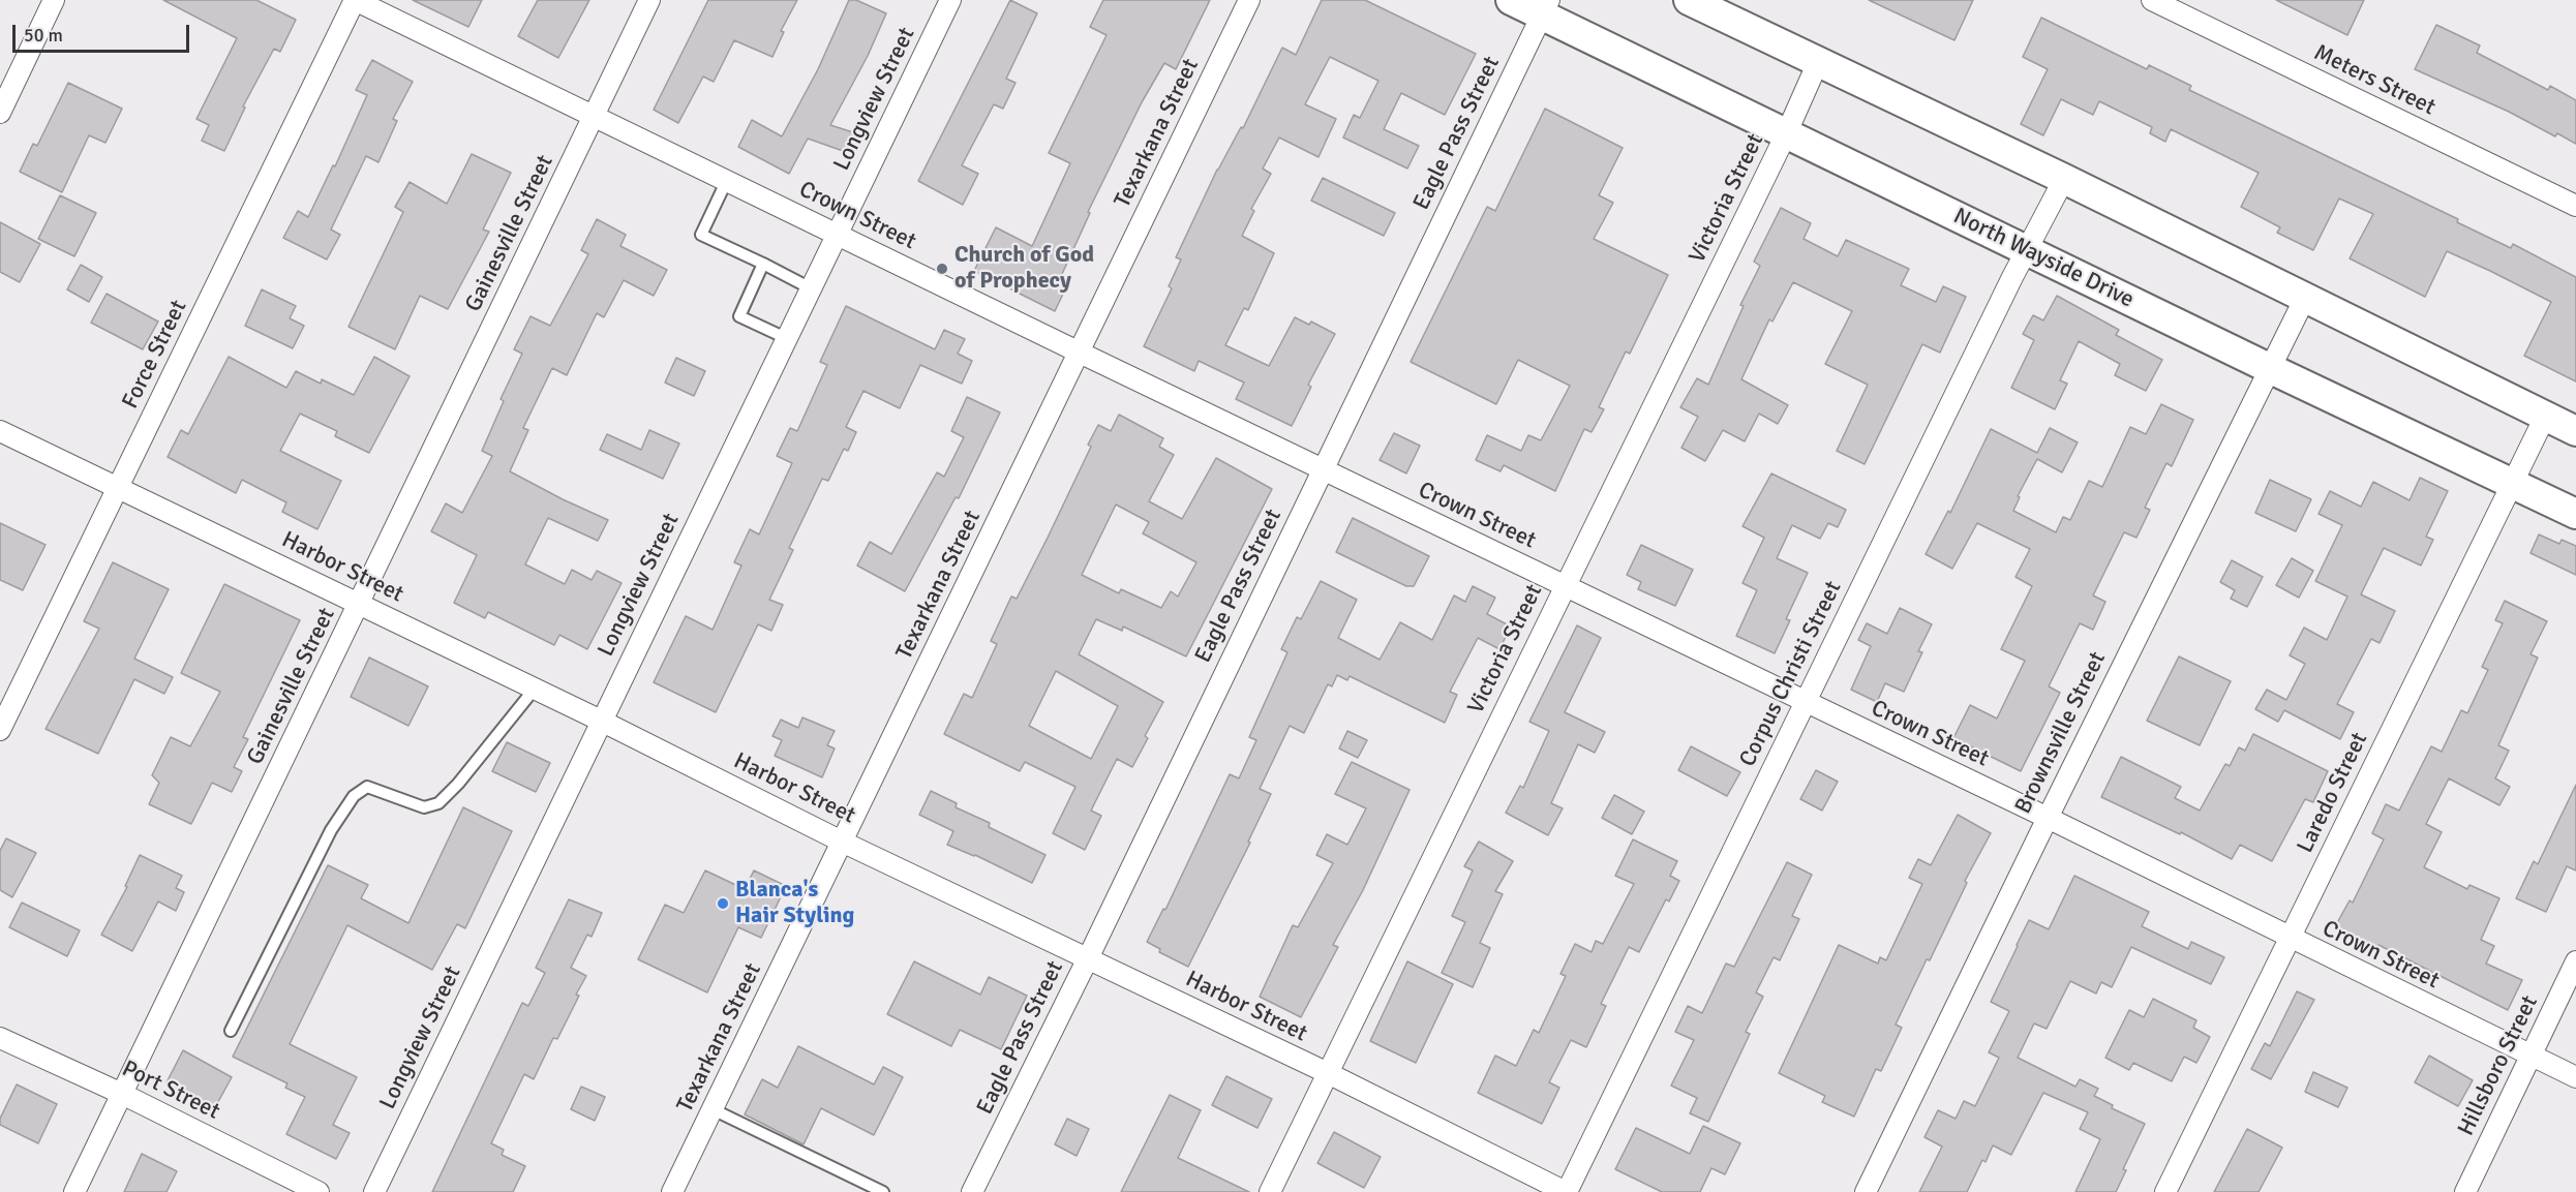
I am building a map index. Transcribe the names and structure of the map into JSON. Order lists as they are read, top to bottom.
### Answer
{
  "streets": {
    "main road": ["North Wayside Drive"],
    "street": [
      "Meters Street",
      "Longview Street",
      "Texarkana Street",
      "Eagle Pass Street",
      "Victoria Street",
      "Crown Street",
      "Gainesville Street",
      "Force Street",
      "Harbor Street",
      "Corpus Christi Street",
      "Brownsville Street",
      "Laredo Street",
      "Hillsboro Street",
      "Port Street"
    ]
  },
  "crossings": [
    ["Longview Street", "Crown Street"],
    ["Longview Street", "Harbor Street"],
    ["Texarkana Street", "Crown Street"],
    ["Texarkana Street", "Harbor Street"],
    ["Eagle Pass Street", "Crown Street"],
    ["Eagle Pass Street", "North Wayside Drive"],
    ["Eagle Pass Street", "Harbor Street"],
    ["Victoria Street", "Crown Street"],
    ["Victoria Street", "North Wayside Drive"],
    ["Victoria Street", "Harbor Street"],
    ["Crown Street", "Gainesville Street"],
    ["Crown Street", "Force Street"],
    ["Crown Street", "Corpus Christi Street"],
    ["Crown Street", "Brownsville Street"],
    ["Crown Street", "Laredo Street"],
    ["Crown Street", "Hillsboro Street"],
    ["Gainesville Street", "Harbor Street"],
    ["Gainesville Street", "Port Street"],
    ["North Wayside Drive", "Corpus Christi Street"],
    ["North Wayside Drive", "Brownsville Street"],
    ["North Wayside Drive", "Laredo Street"],
    ["Force Street", "Harbor Street"],
    ["Harbor Street", "Corpus Christi Street"]
  ],
  "places": ["Church of God of Prophecy", "Blanca's Hair Styling"],
  "scale_bar": "50 m"
}
